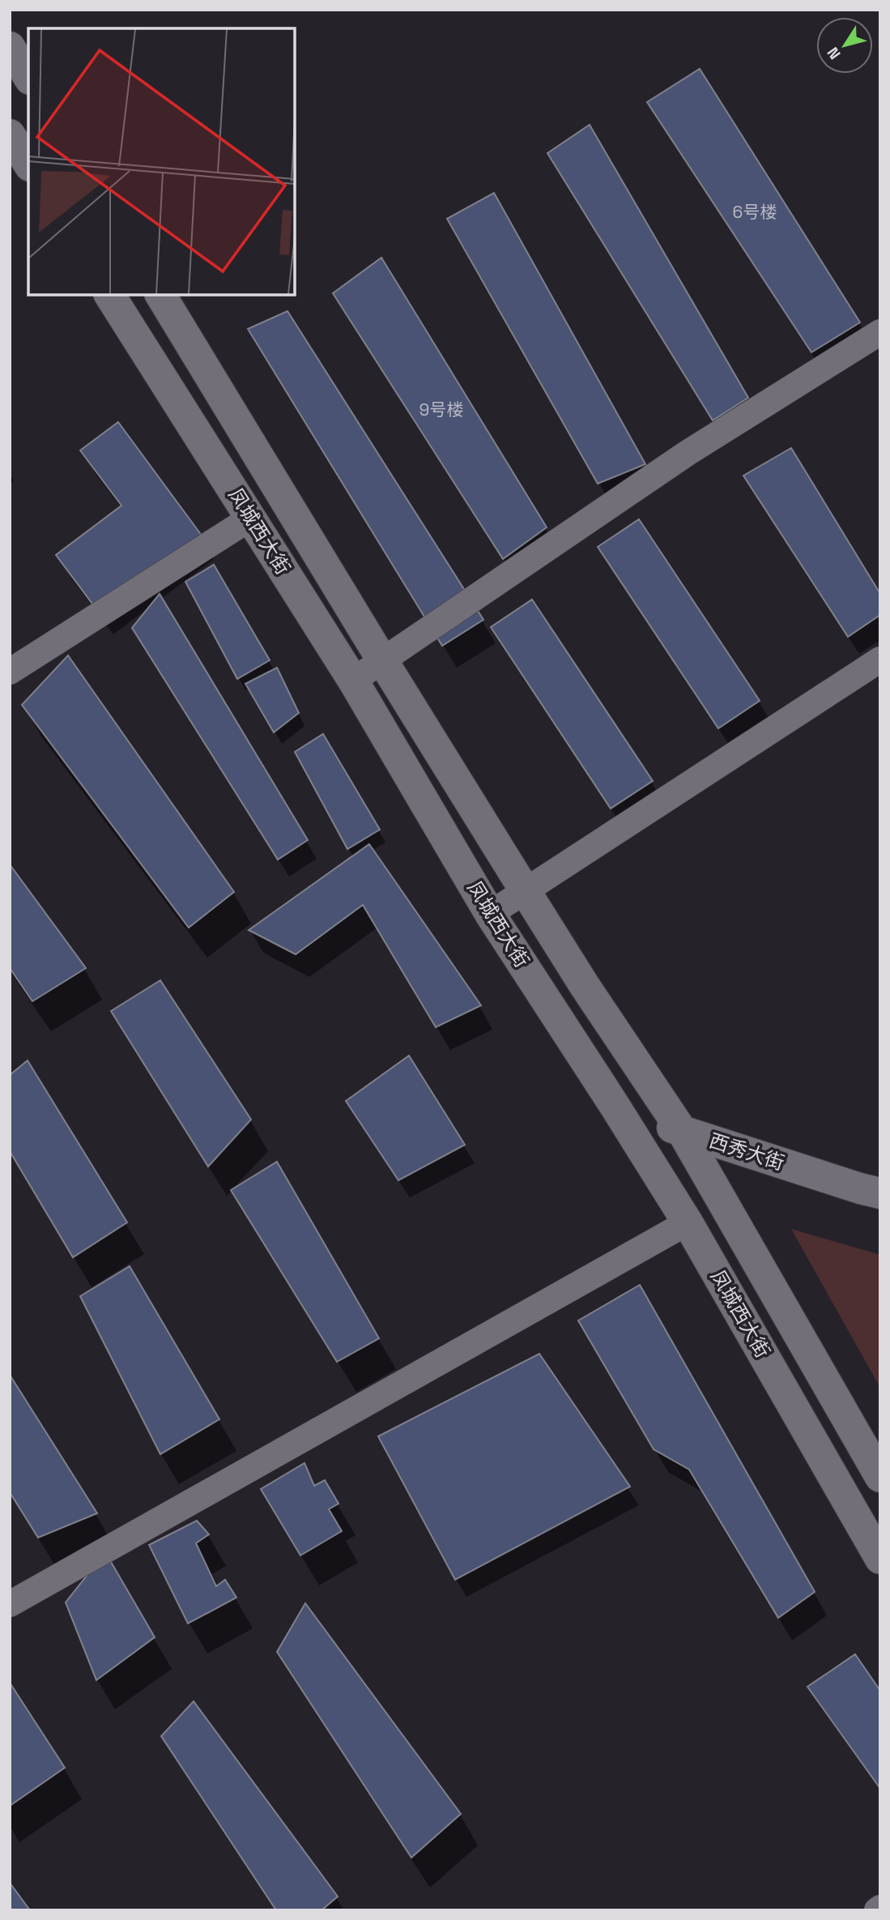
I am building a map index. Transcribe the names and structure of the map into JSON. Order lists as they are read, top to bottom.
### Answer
{
  "streets": {
    "main road": ["凤城西大街", "西秀大街"]
  },
  "crossings": [
    ["凤城西大街", "西秀大街"]
  ],
  "house_numbers": ["6号楼", "9号楼"],
  "north": "bottom left"
}
